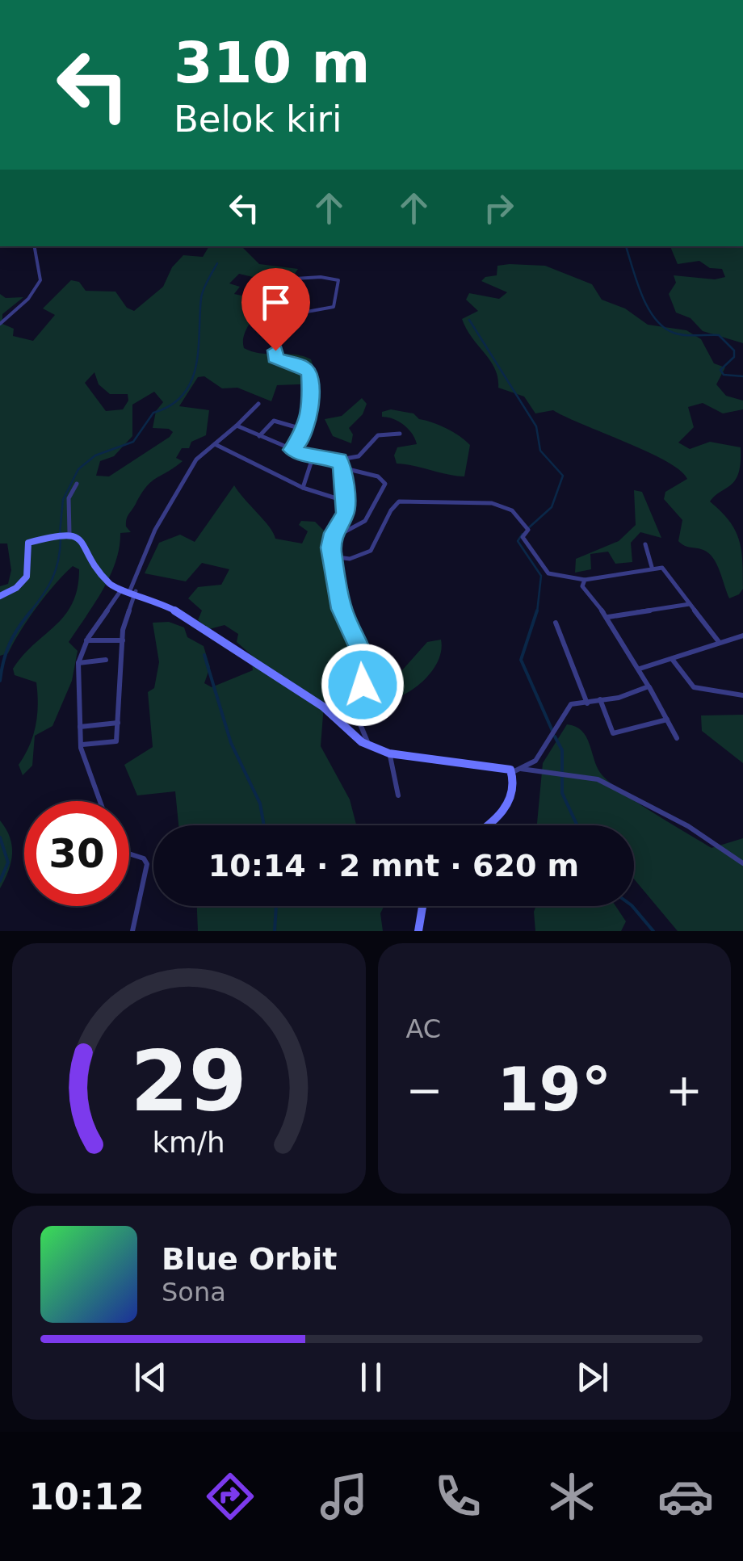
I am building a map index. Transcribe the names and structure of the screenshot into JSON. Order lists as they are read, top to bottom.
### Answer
{
  "page": {
    "turn": ["310 m", "Belok kiri"],
    "limit": "30",
    "trip": "10:14 · 2 mnt · 620 m",
    "tile": "AC",
    "heat": ["−", "19°", "+"],
    "song": ["Blue Orbit", "Sona"],
    "tabs": "10:12",
    "gauge": ["29", "km/h"]
  }
}
